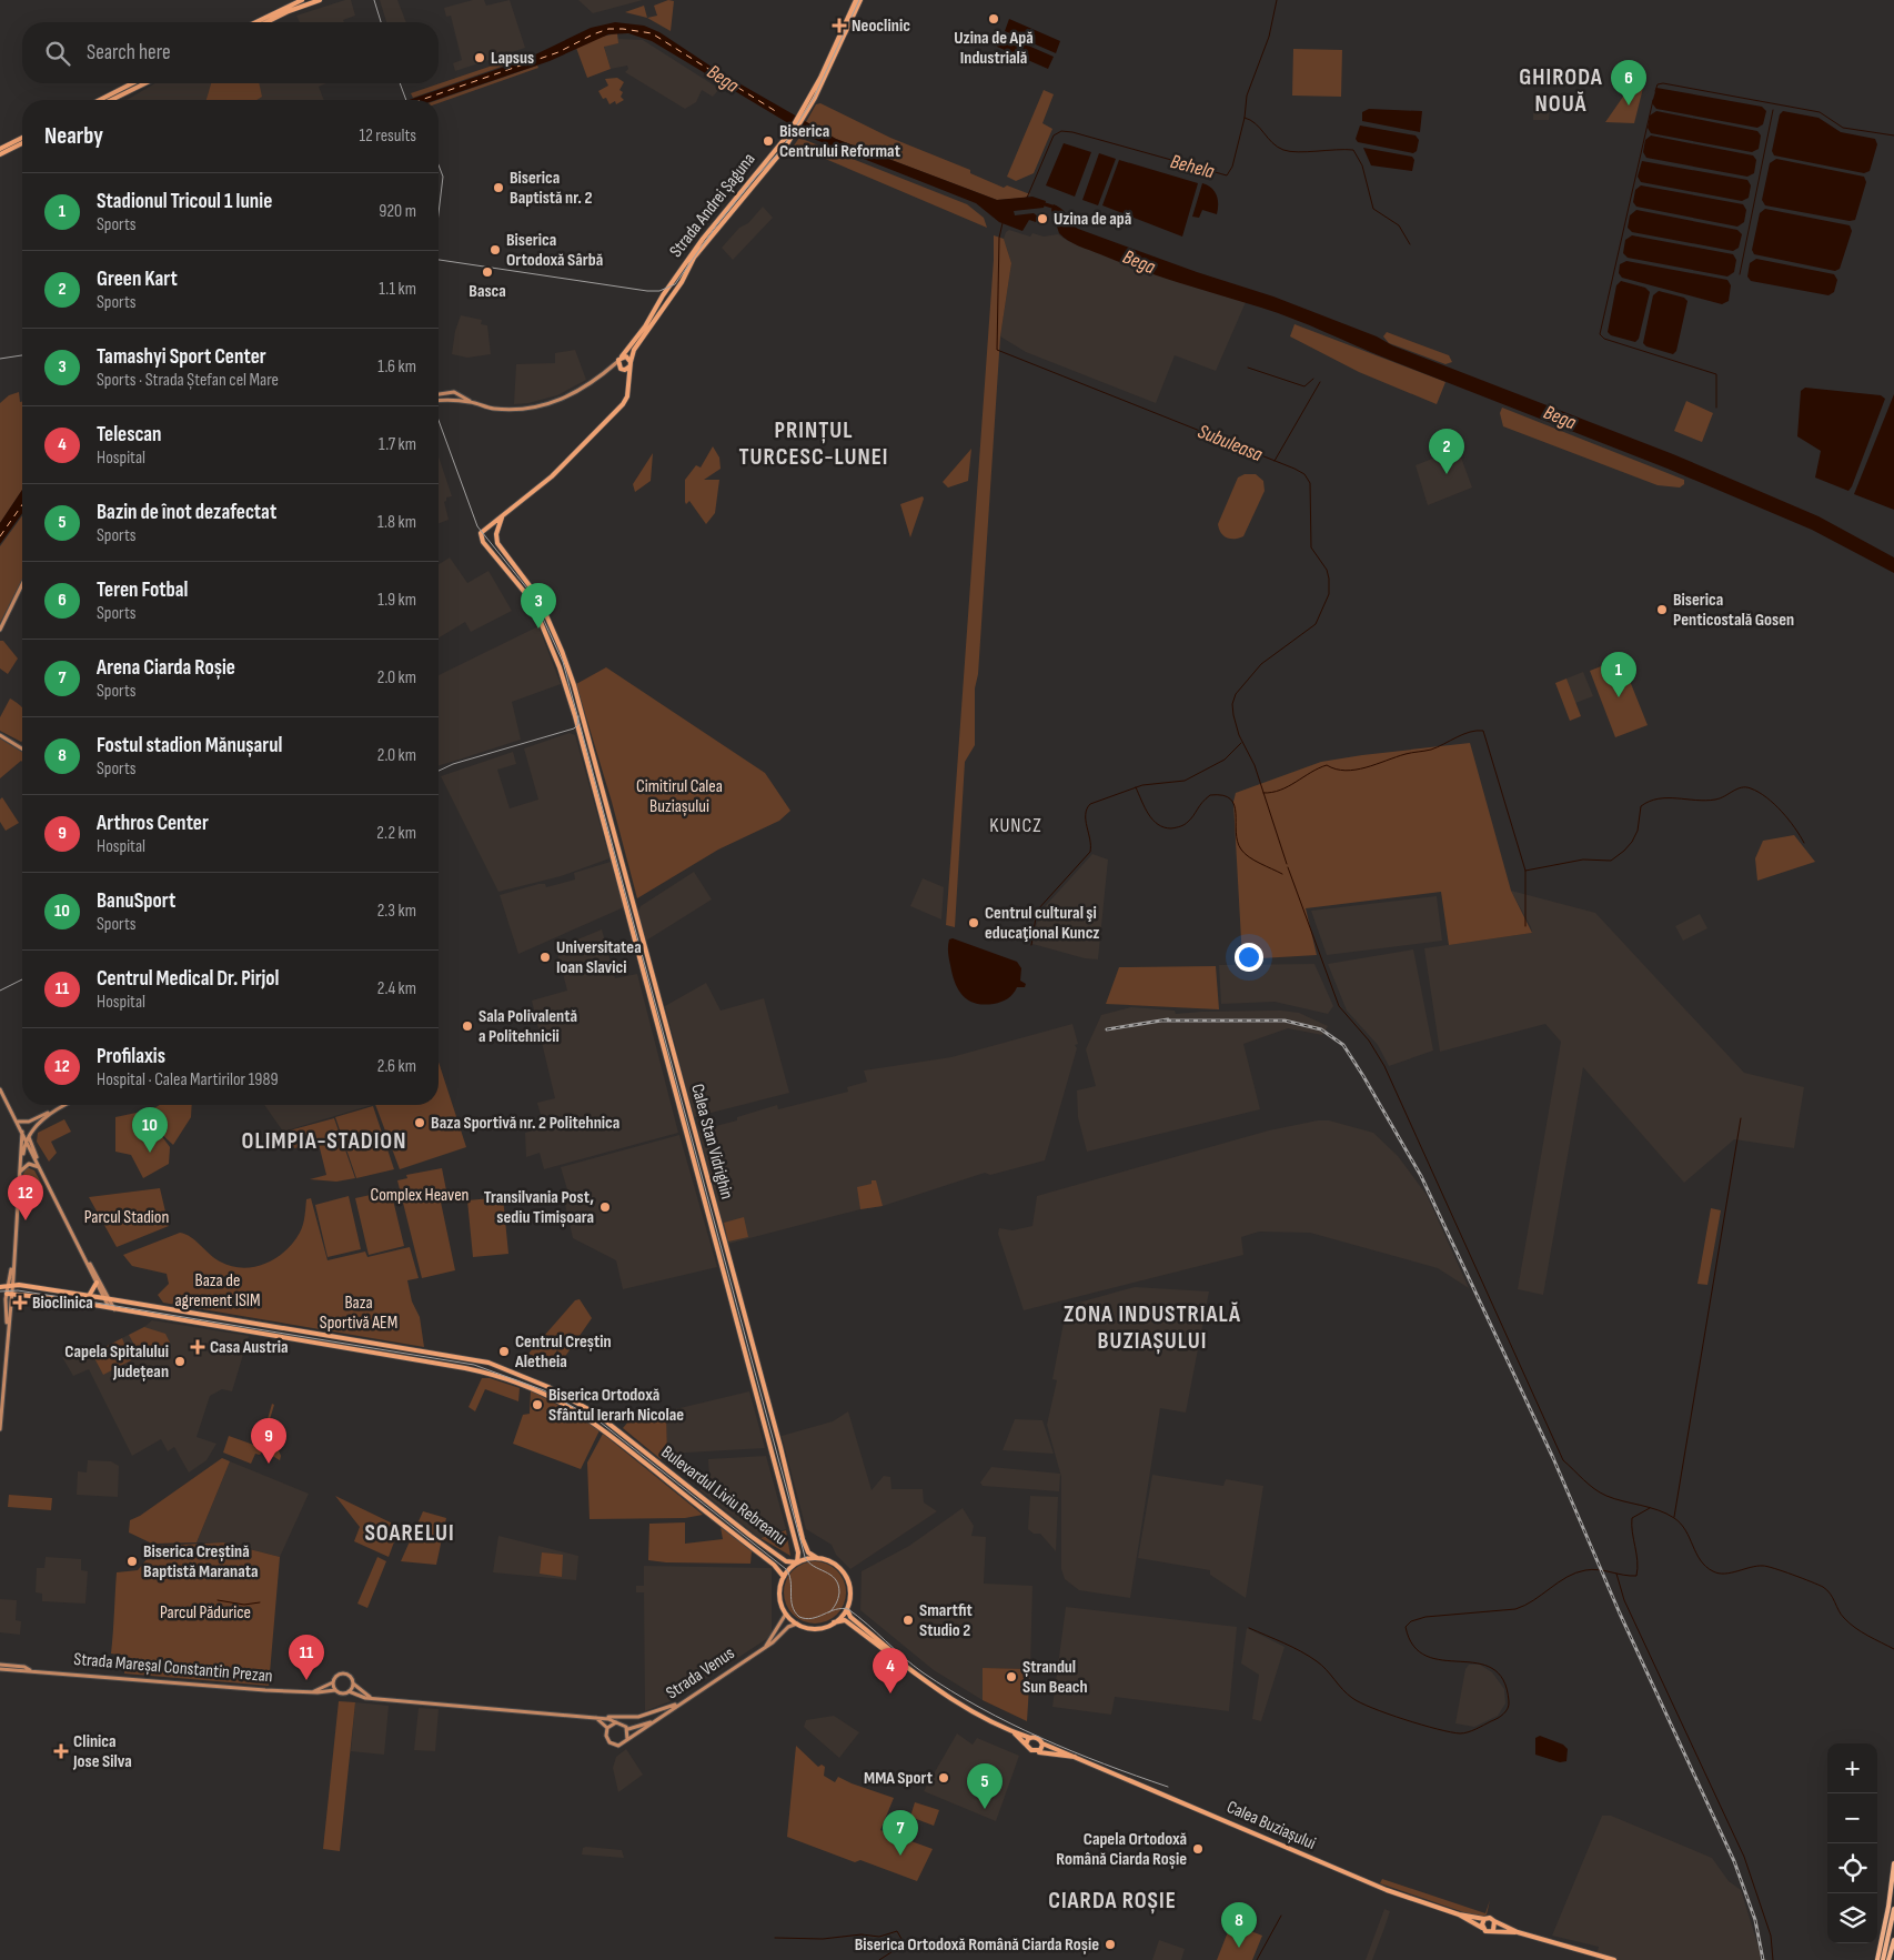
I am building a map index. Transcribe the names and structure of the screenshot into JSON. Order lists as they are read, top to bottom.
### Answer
{
  "streets": {
    "main road": [
      "Strada Andrei Șaguna",
      "Calea Stan Vidrighin",
      "Bulevardul Liviu Rebreanu",
      "Strada Mareșal Constantin Prezan",
      "Strada Venus",
      "Calea Buziașului"
    ]
  },
  "crossings": [
    ["Calea Stan Vidrighin", "Bulevardul Liviu Rebreanu"],
    ["Calea Stan Vidrighin", "Strada Venus"],
    ["Bulevardul Liviu Rebreanu", "Strada Venus"]
  ],
  "districts": [
    "GHIRODA NOUĂ",
    "PRINȚUL TURCESC-LUNEI",
    "KUNCZ",
    "OLIMPIA-STADION",
    "ZONA INDUSTRIALĂ BUZIAȘULUI",
    "SOARELUI",
    "CIARDA ROȘIE"
  ],
  "water": ["Bega", "Behela", "Subuleasa"],
  "parks": [
    "Cimitirul Calea Buziașului",
    "Complex Heaven",
    "Parcul Stadion",
    "Baza de agrement ISIM",
    "Baza Sportivă AEM",
    "Parcul Pădurice"
  ],
  "places": {
    "other": [
      "Uzina de Apă Industrială",
      "Lapsus",
      "Biserica Centrului Reformat",
      "Biserica Baptistă nr. 2",
      "Uzina de apă",
      "Biserica Ortodoxă Sârbă",
      "Basca",
      "Biserica Penticostală Gosen",
      "Centrul cultural şi educaţional Kuncz",
      "Universitatea Ioan Slavici",
      "Sala Polivalentă a Politehnicii",
      "Baza Sportivă nr. 2 Politehnica",
      "Transilvania Post, sediu Timișoara",
      "Centrul Creștin Aletheia",
      "Capela Spitalului Județean",
      "Biserica Ortodoxă Sfântul Ierarh Nicolae",
      "Biserica Creștină Baptistă Maranata",
      "Smartfit Studio 2",
      "Ștrandul Sun Beach",
      "MMA Sport",
      "Capela Ortodoxă Română Ciarda Roșie",
      "Biserica Ortodoxă Română Ciarda Roșie"
    ],
    "health": [
      "Neoclinic",
      "Bioclinica",
      "Casa Austria",
      "Clinica Jose Silva"
    ]
  },
  "page": {
    "search": "Search here",
    "pins": [
      "6",
      "2",
      "3",
      "1",
      "10",
      "12",
      "9",
      "11",
      "4",
      "5",
      "7",
      "8"
    ],
    "heading": ["Nearby", "12 results"],
    "list": [
      {
        "mark": "1",
        "name": "Stadionul Tricoul 1 Iunie",
        "note": "Sports",
        "value": "920 m"
      },
      {
        "mark": "2",
        "name": "Green Kart",
        "note": "Sports",
        "value": "1.1 km"
      },
      {
        "mark": "3",
        "name": "Tamashyi Sport Center",
        "note": "Sports · Strada Ștefan cel Mare",
        "value": "1.6 km"
      },
      {
        "mark": "4",
        "name": "Telescan",
        "note": "Hospital",
        "value": "1.7 km"
      },
      {
        "mark": "5",
        "name": "Bazin de înot dezafectat",
        "note": "Sports",
        "value": "1.8 km"
      },
      {
        "mark": "6",
        "name": "Teren Fotbal",
        "note": "Sports",
        "value": "1.9 km"
      },
      {
        "mark": "7",
        "name": "Arena Ciarda Roșie",
        "note": "Sports",
        "value": "2.0 km"
      },
      {
        "mark": "8",
        "name": "Fostul stadion Mănușarul",
        "note": "Sports",
        "value": "2.0 km"
      },
      {
        "mark": "9",
        "name": "Arthros Center",
        "note": "Hospital",
        "value": "2.2 km"
      },
      {
        "mark": "10",
        "name": "BanuSport",
        "note": "Sports",
        "value": "2.3 km"
      },
      {
        "mark": "11",
        "name": "Centrul Medical Dr. Pirjol",
        "note": "Hospital",
        "value": "2.4 km"
      },
      {
        "mark": "12",
        "name": "Profilaxis",
        "note": "Hospital · Calea Martirilor 1989",
        "value": "2.6 km"
      }
    ],
    "map_buttons": ["+", "−"]
  }
}
